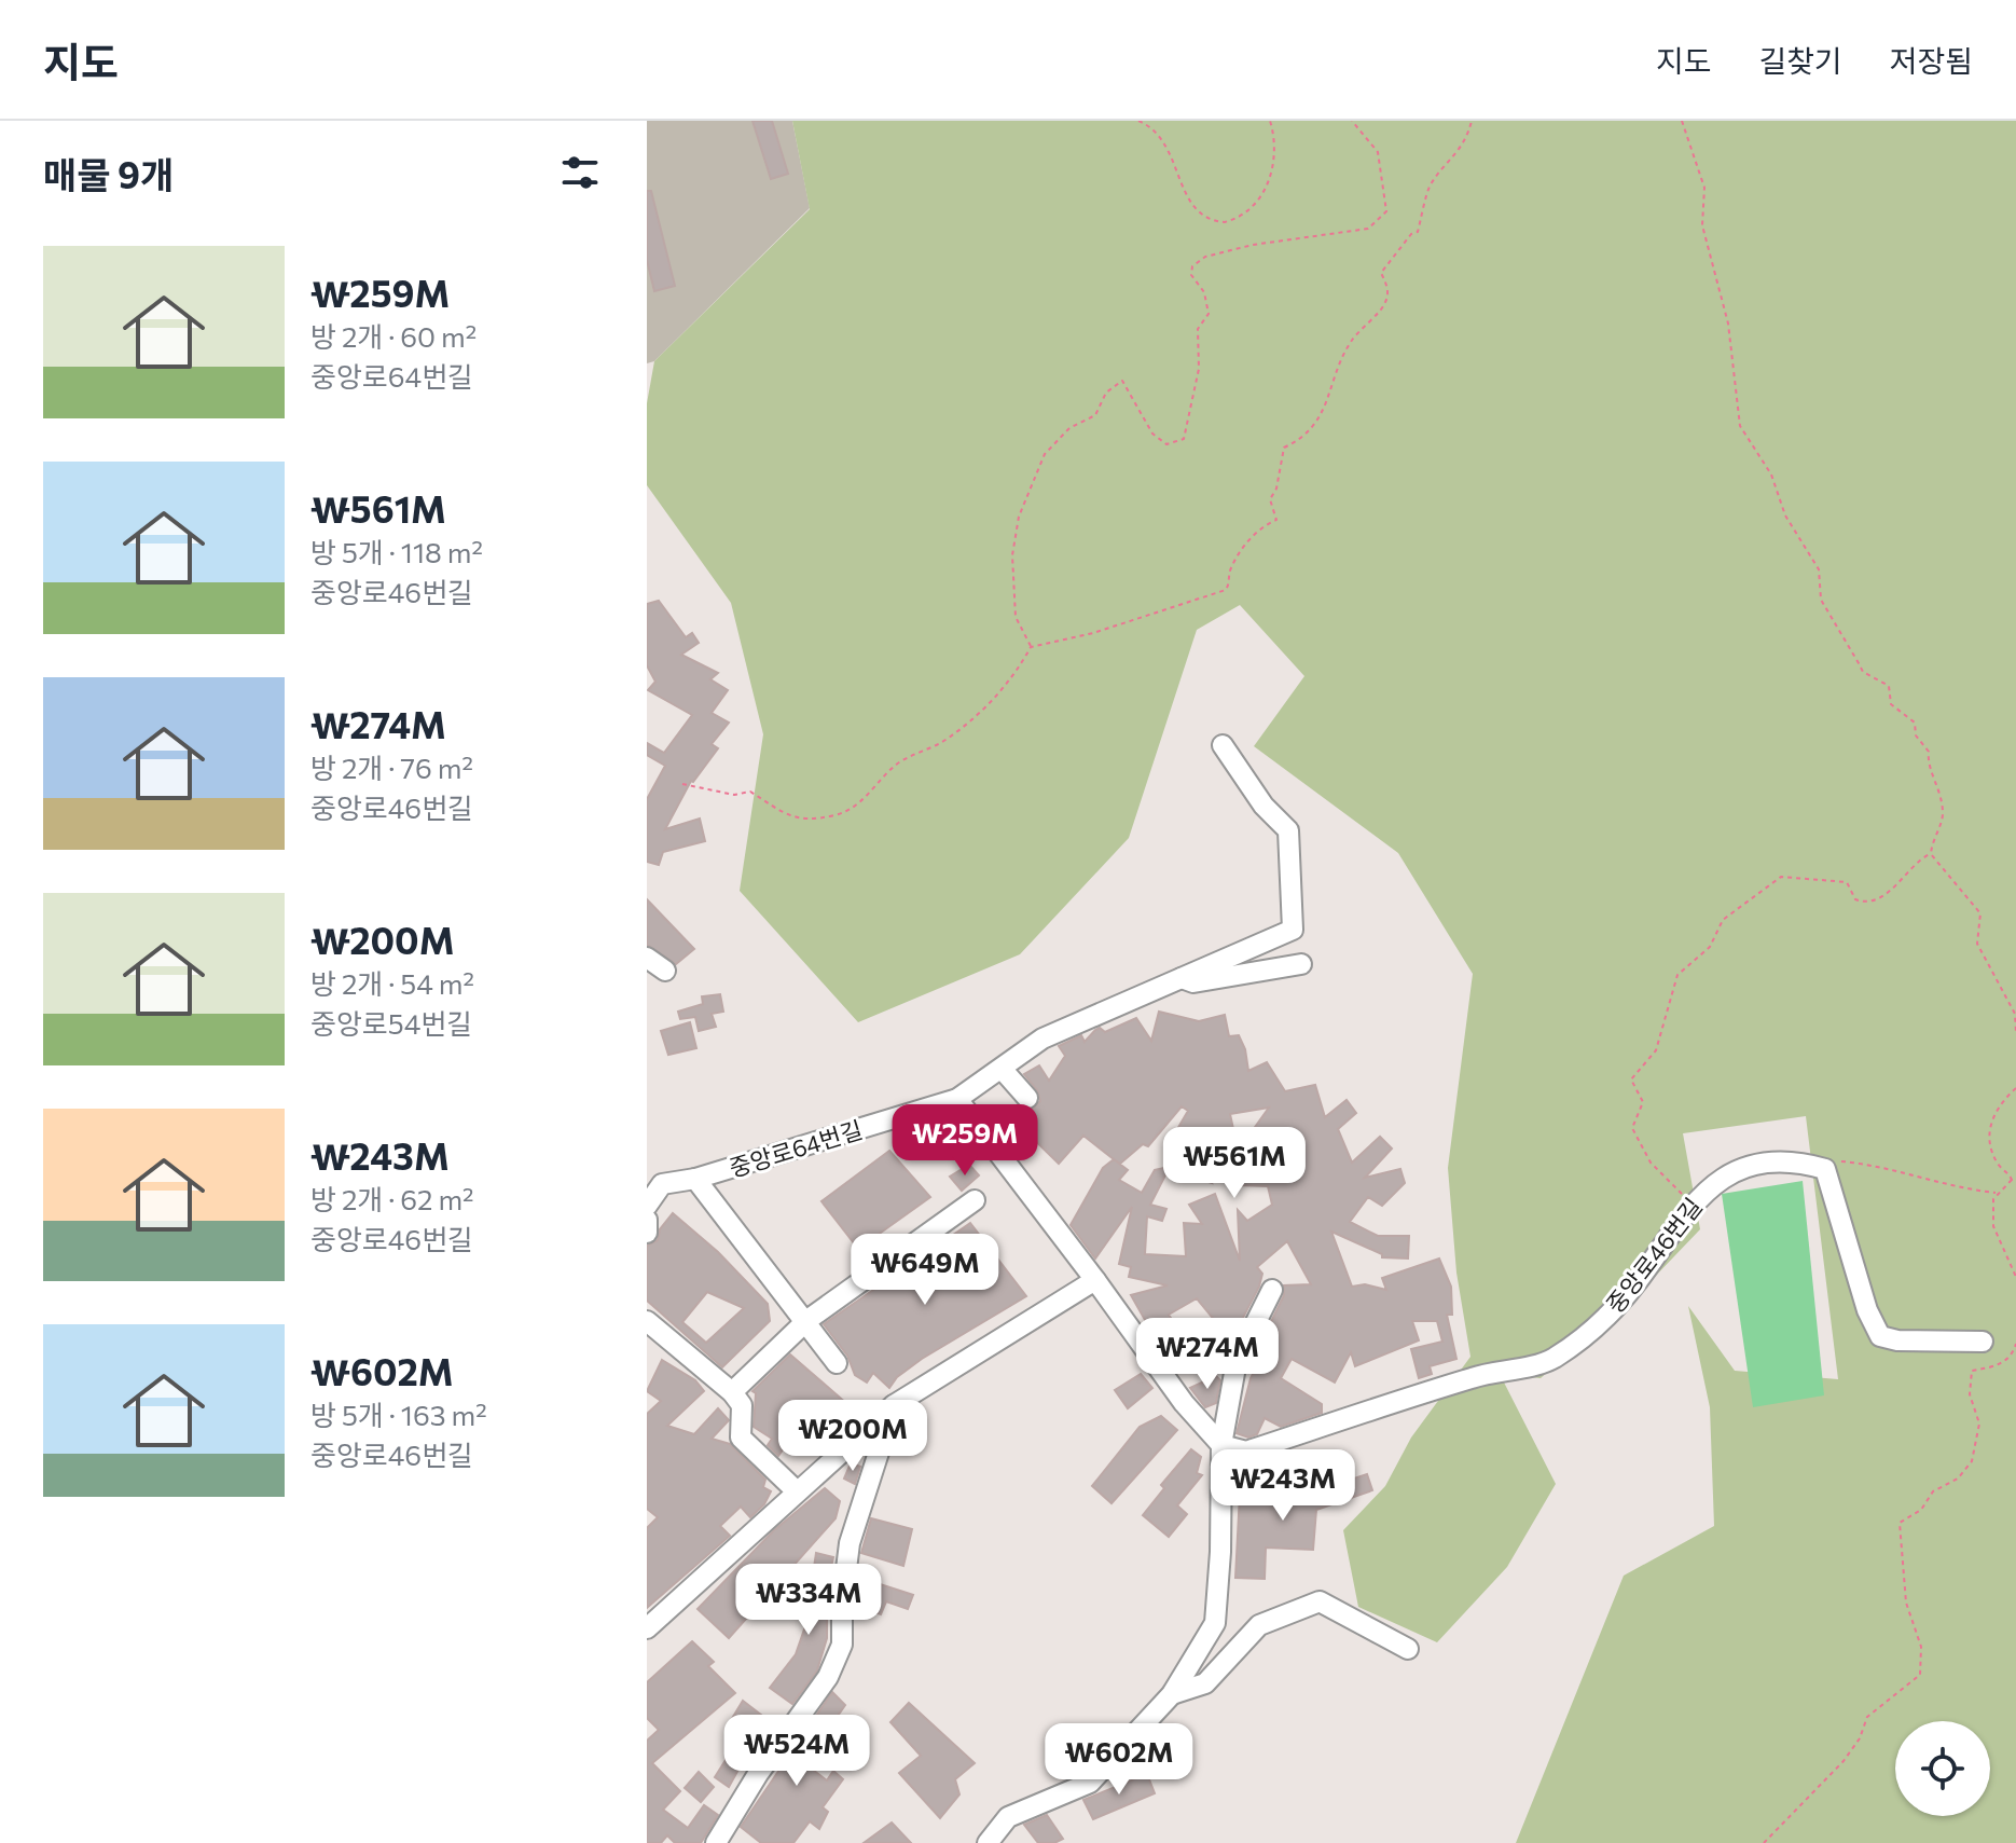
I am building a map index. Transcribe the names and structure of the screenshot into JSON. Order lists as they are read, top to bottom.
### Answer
{
  "streets": {
    "street": ["중앙로64번길", "중앙로46번길"]
  },
  "page": {
    "header": "지도",
    "nav": ["지도", "길찾기", "저장됨"],
    "heading": "매물 9개",
    "list": [
      {
        "name": "₩259M",
        "note": "방 2개 · 60 m² · 중앙로64번길"
      },
      {
        "name": "₩561M",
        "note": "방 5개 · 118 m² · 중앙로46번길"
      },
      {
        "name": "₩274M",
        "note": "방 2개 · 76 m² · 중앙로46번길"
      },
      {
        "name": "₩200M",
        "note": "방 2개 · 54 m² · 중앙로54번길"
      },
      {
        "name": "₩243M",
        "note": "방 2개 · 62 m² · 중앙로46번길"
      },
      {
        "name": "₩602M",
        "note": "방 5개 · 163 m² · 중앙로46번길"
      }
    ],
    "price": [
      "₩259M",
      "₩561M",
      "₩649M",
      "₩274M",
      "₩200M",
      "₩243M",
      "₩334M",
      "₩524M",
      "₩602M"
    ]
  }
}
